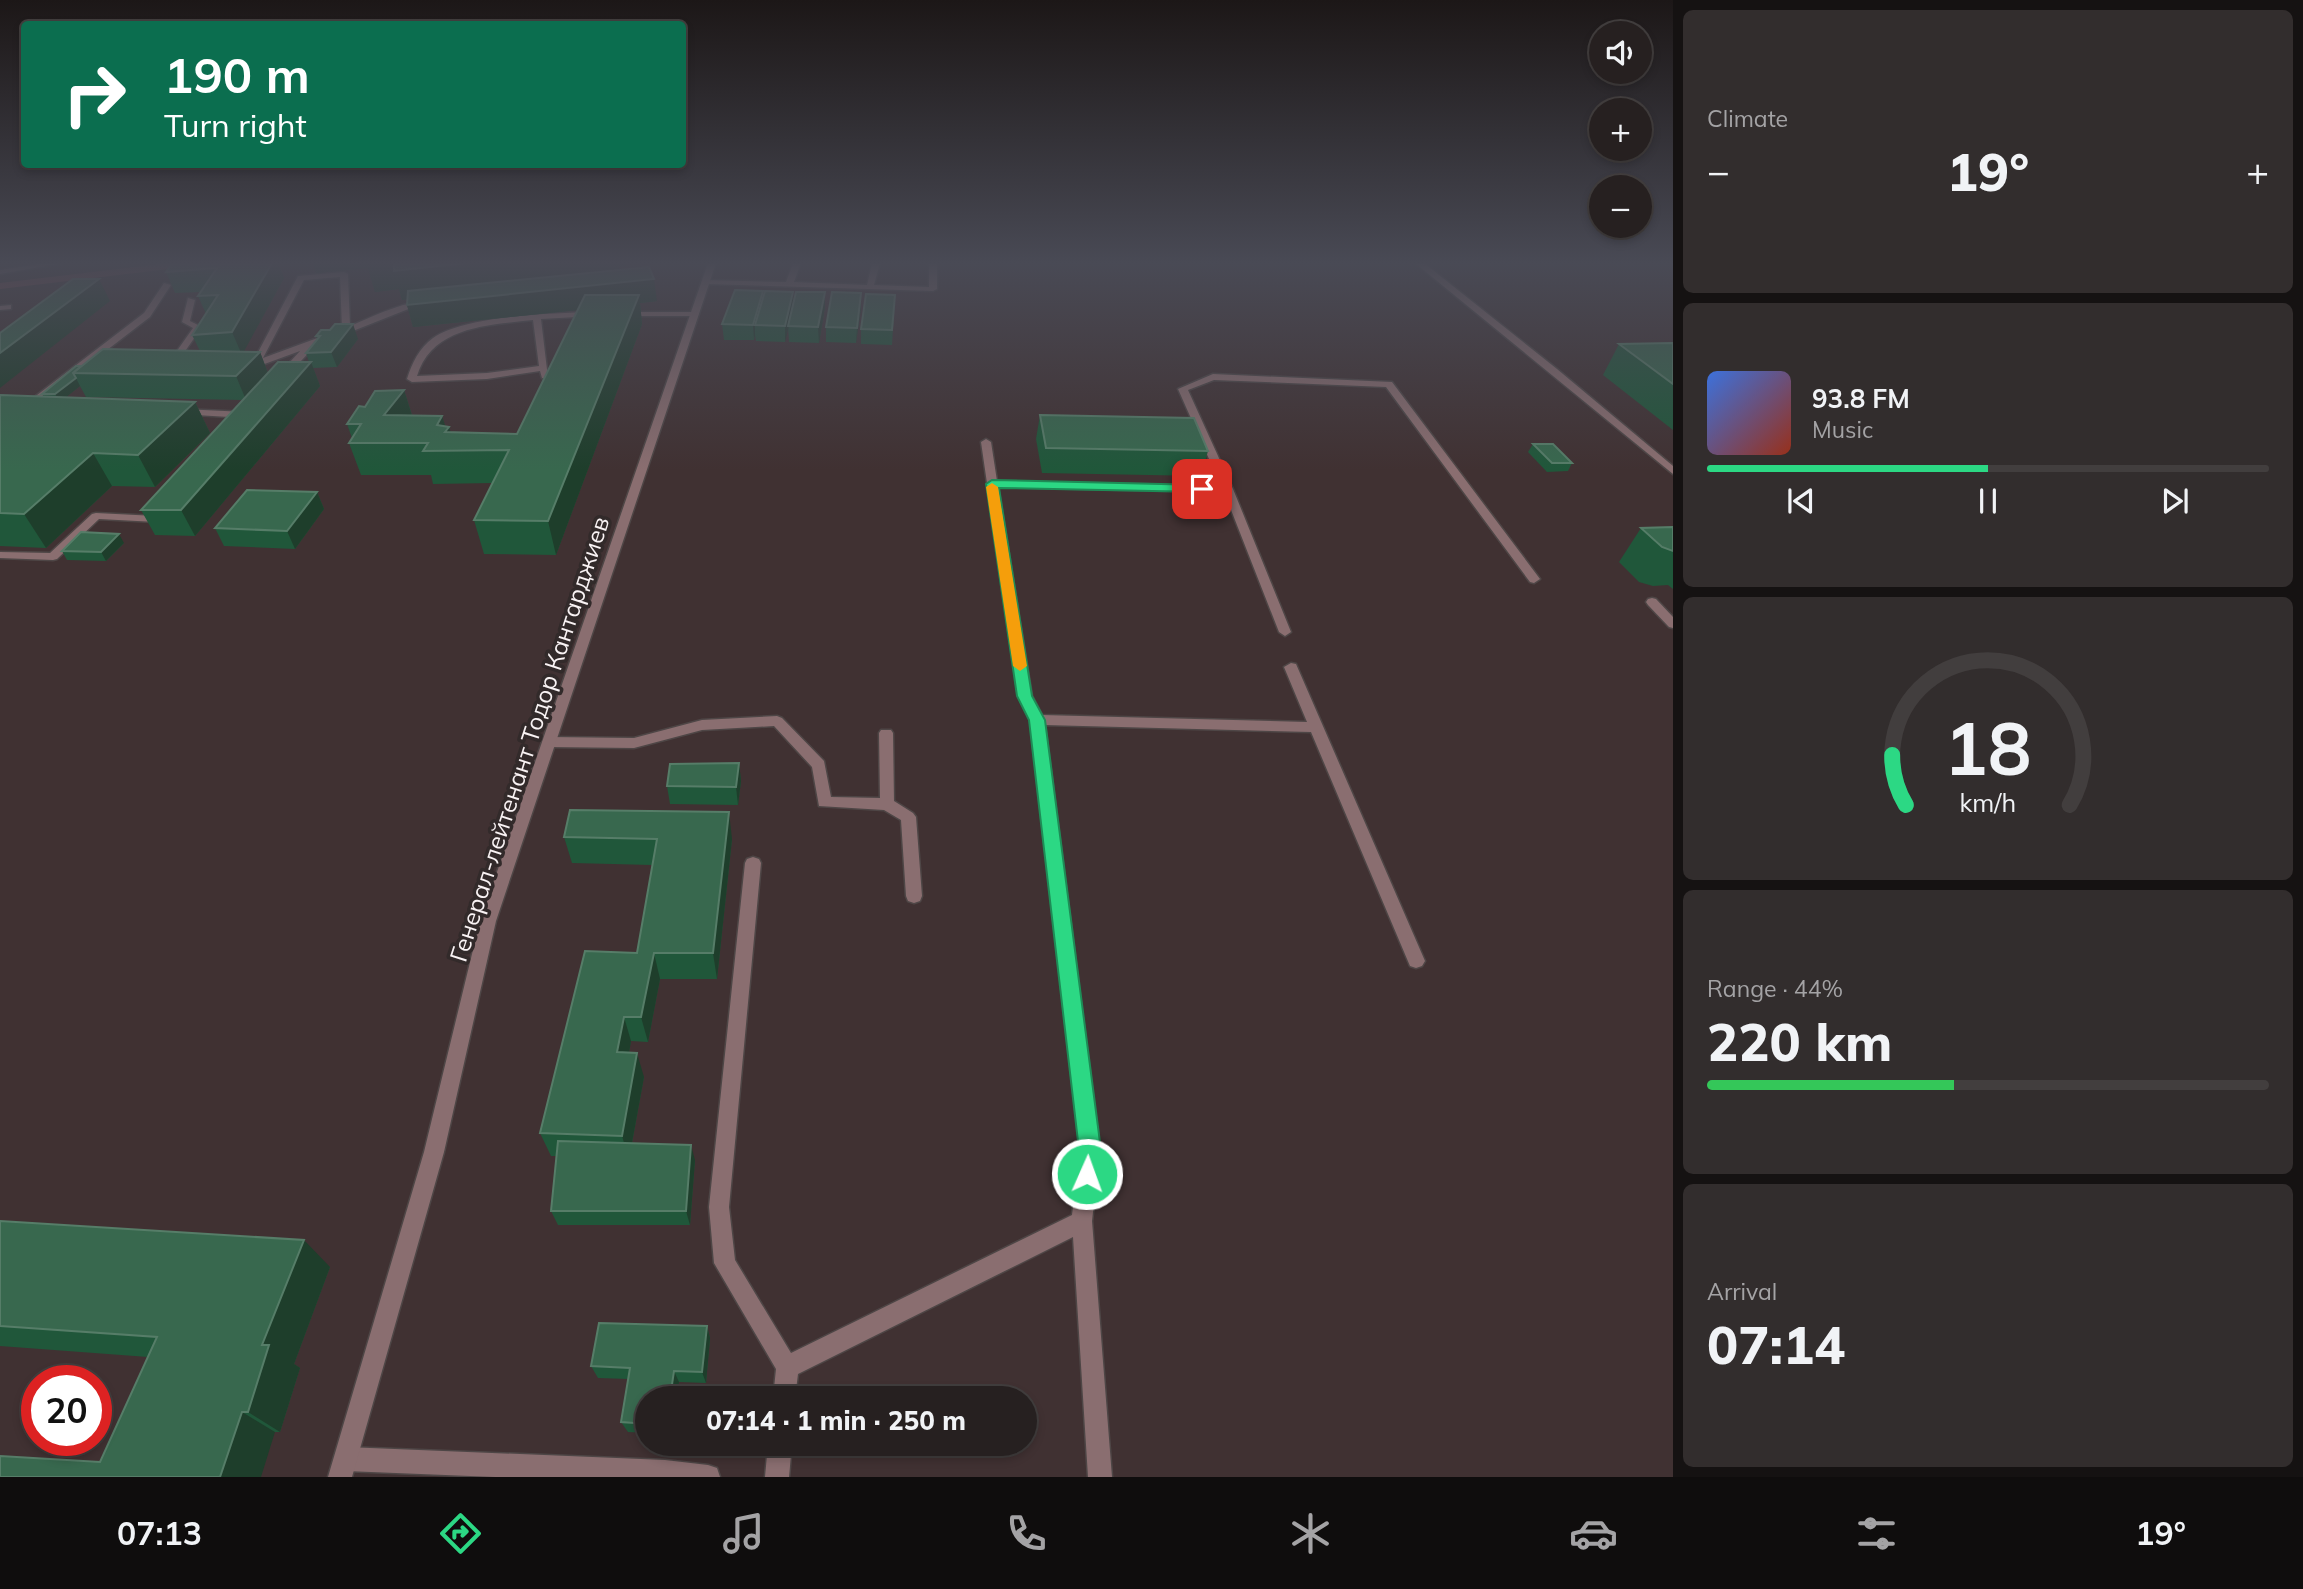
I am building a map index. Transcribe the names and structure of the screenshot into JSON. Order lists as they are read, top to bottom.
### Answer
{
  "streets": {
    "street": ["Генерал-лейтенант Тодор Кантарджиев"]
  },
  "page": {
    "tile": [
      "Climate",
      ["Range · 44%", "220 km"],
      ["Arrival", "07:14"]
    ],
    "map_buttons": ["+", "−"],
    "turn": ["190 m", "Turn right"],
    "heat": ["−", "19°", "+"],
    "song": ["93.8 FM", "Music"],
    "limit": "20",
    "trip": "07:14 · 1 min · 250 m",
    "tabs": ["07:13", "19°"],
    "gauge": ["18", "km/h"]
  }
}
